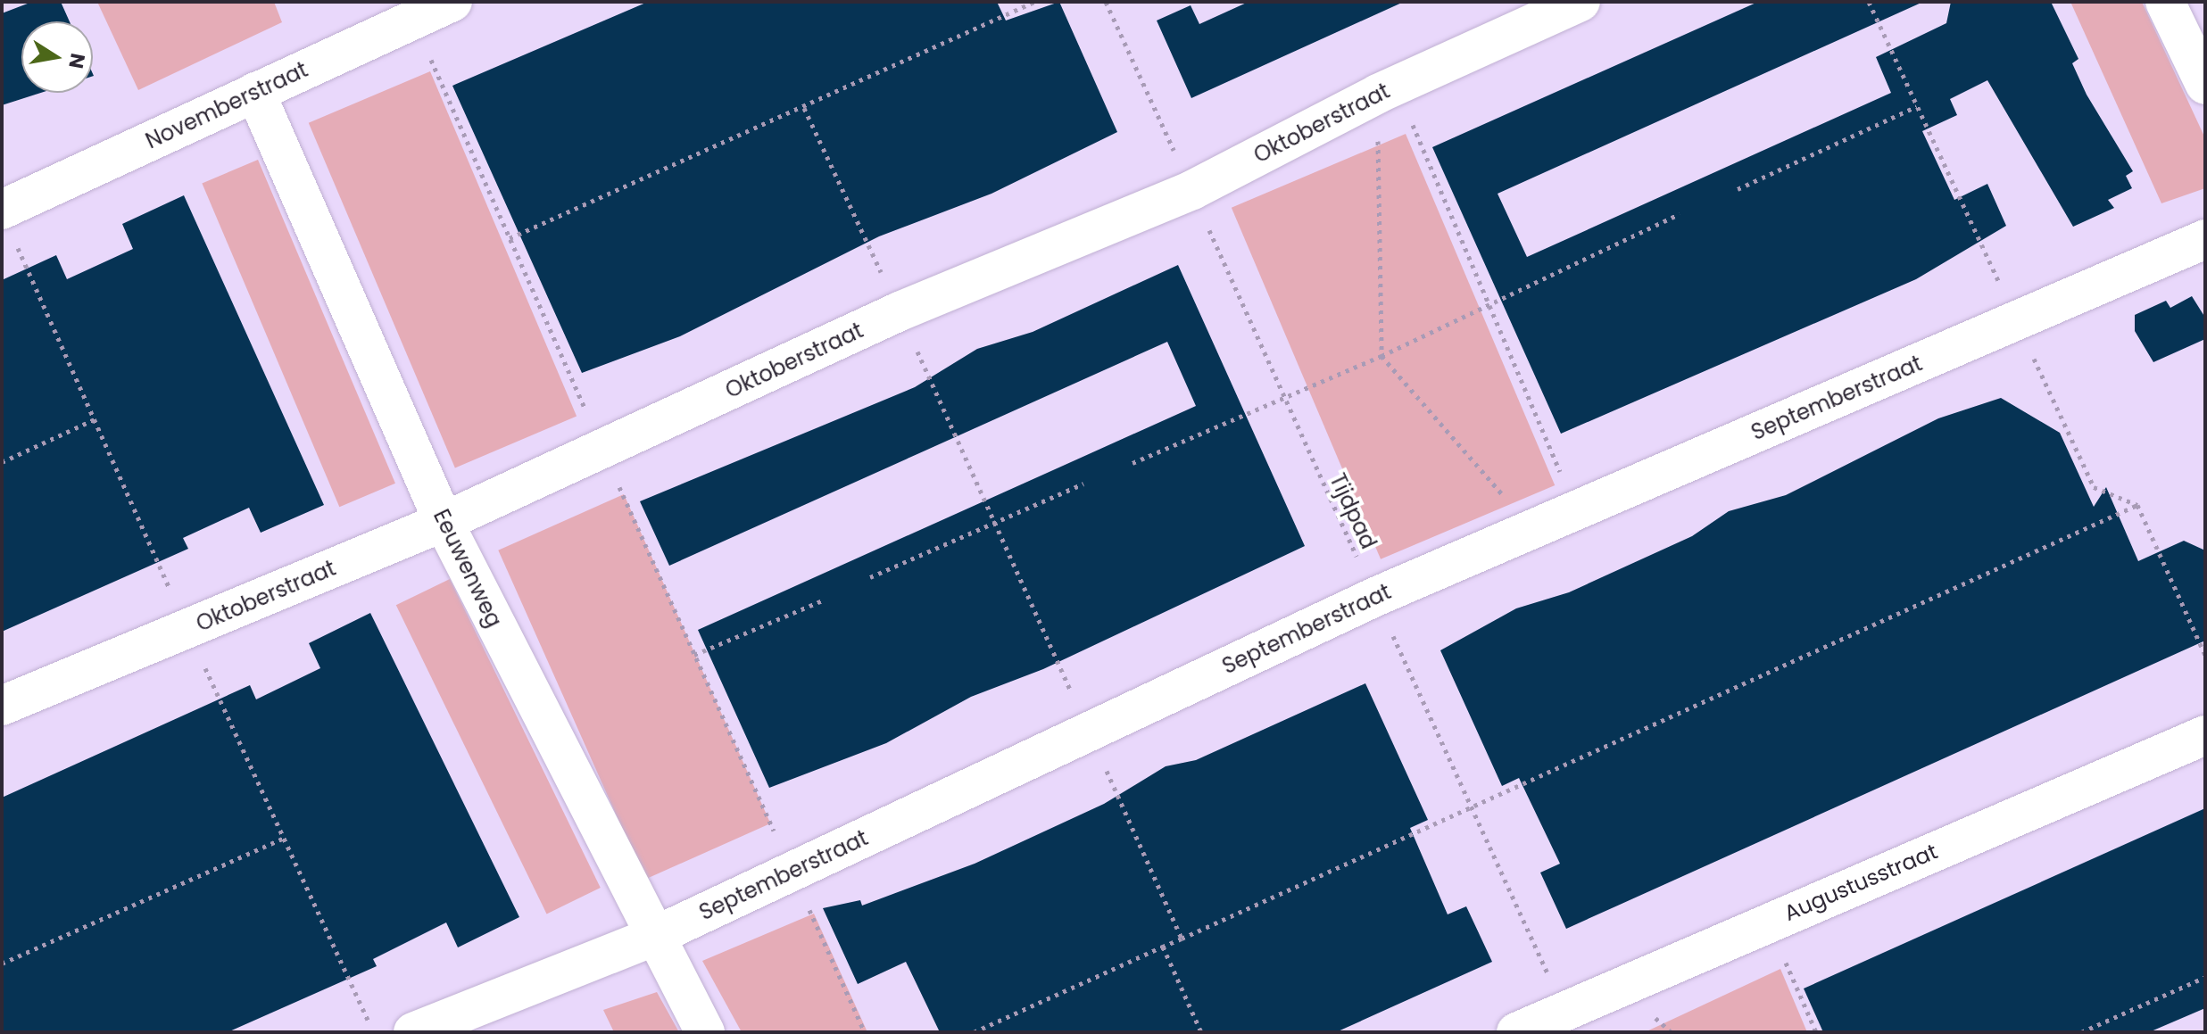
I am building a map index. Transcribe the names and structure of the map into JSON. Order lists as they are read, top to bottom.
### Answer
{
  "streets": {
    "street": [
      "Novemberstraat",
      "Oktoberstraat",
      "Septemberstraat",
      "Eeuwenweg",
      "Augustusstraat"
    ],
    "path": ["Tijdpad"]
  },
  "crossings": [
    ["Novemberstraat", "Eeuwenweg"],
    ["Oktoberstraat", "Tijdpad"],
    ["Oktoberstraat", "Eeuwenweg"],
    ["Septemberstraat", "Tijdpad"],
    ["Septemberstraat", "Eeuwenweg"],
    ["Tijdpad", "Augustusstraat"]
  ],
  "north": "right"
}
